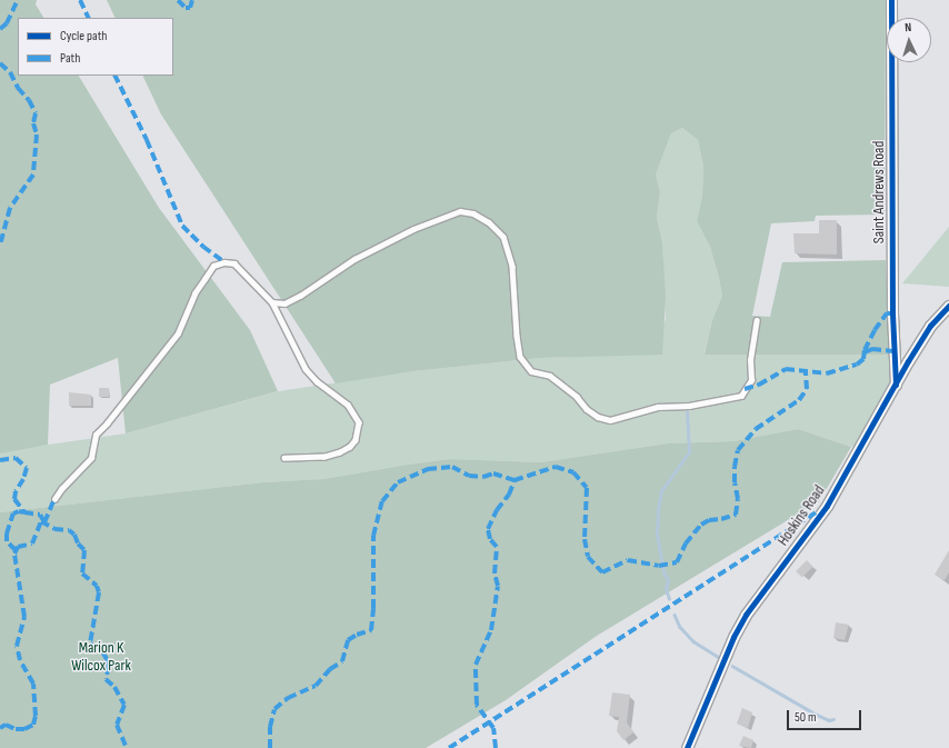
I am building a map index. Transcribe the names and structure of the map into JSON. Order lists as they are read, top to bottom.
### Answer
{
  "streets": {
    "street": ["Saint Andrews Road", "Hoskins Road"]
  },
  "crossings": [
    ["Saint Andrews Road", "Hoskins Road"]
  ],
  "parks": ["Marion K Wilcox Park"],
  "legend": ["Cycle path", "Path"],
  "scale_bar": "50 m",
  "north": "top"
}
